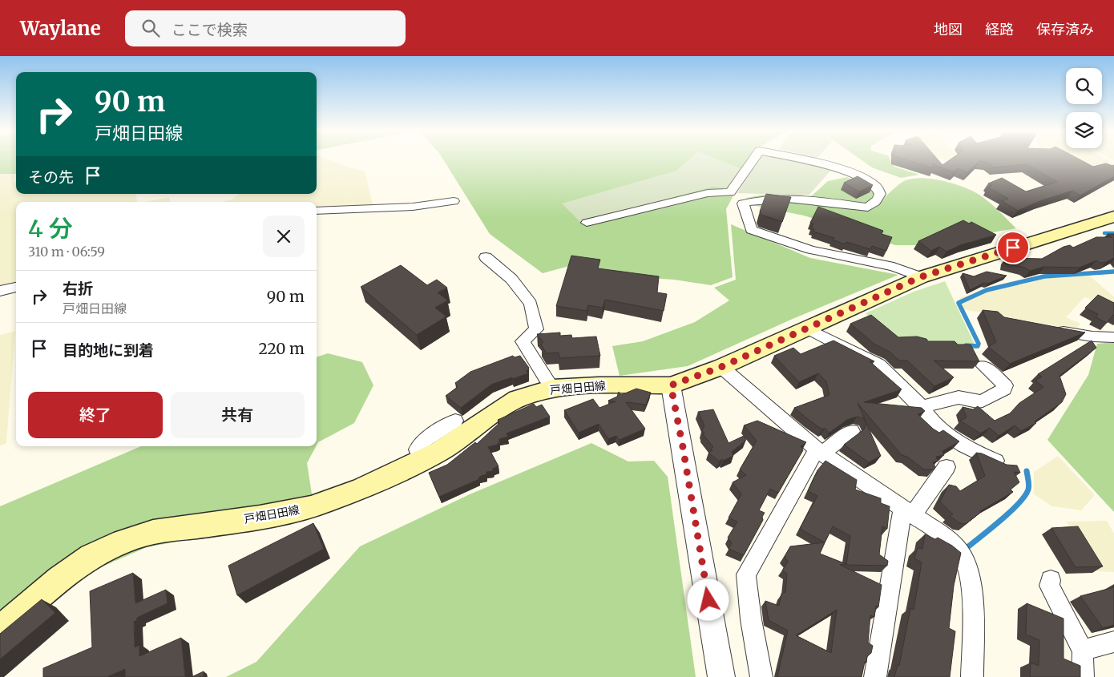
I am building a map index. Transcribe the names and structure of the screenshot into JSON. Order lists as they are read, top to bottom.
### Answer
{
  "streets": {
    "main road": ["戸畑日田線"]
  },
  "page": {
    "header": "Waylane",
    "search": "ここで検索",
    "nav": ["地図", "経路", "保存済み"],
    "turn": ["90 m", "戸畑日田線"],
    "then": "その先",
    "heading": ["4 分", "310 m · 06:59"],
    "list": [
      {
        "name": "右折",
        "note": "戸畑日田線",
        "value": "90 m"
      },
      {
        "name": "目的地に到着",
        "value": "220 m"
      }
    ],
    "buttons": ["終了", "共有"]
  }
}
